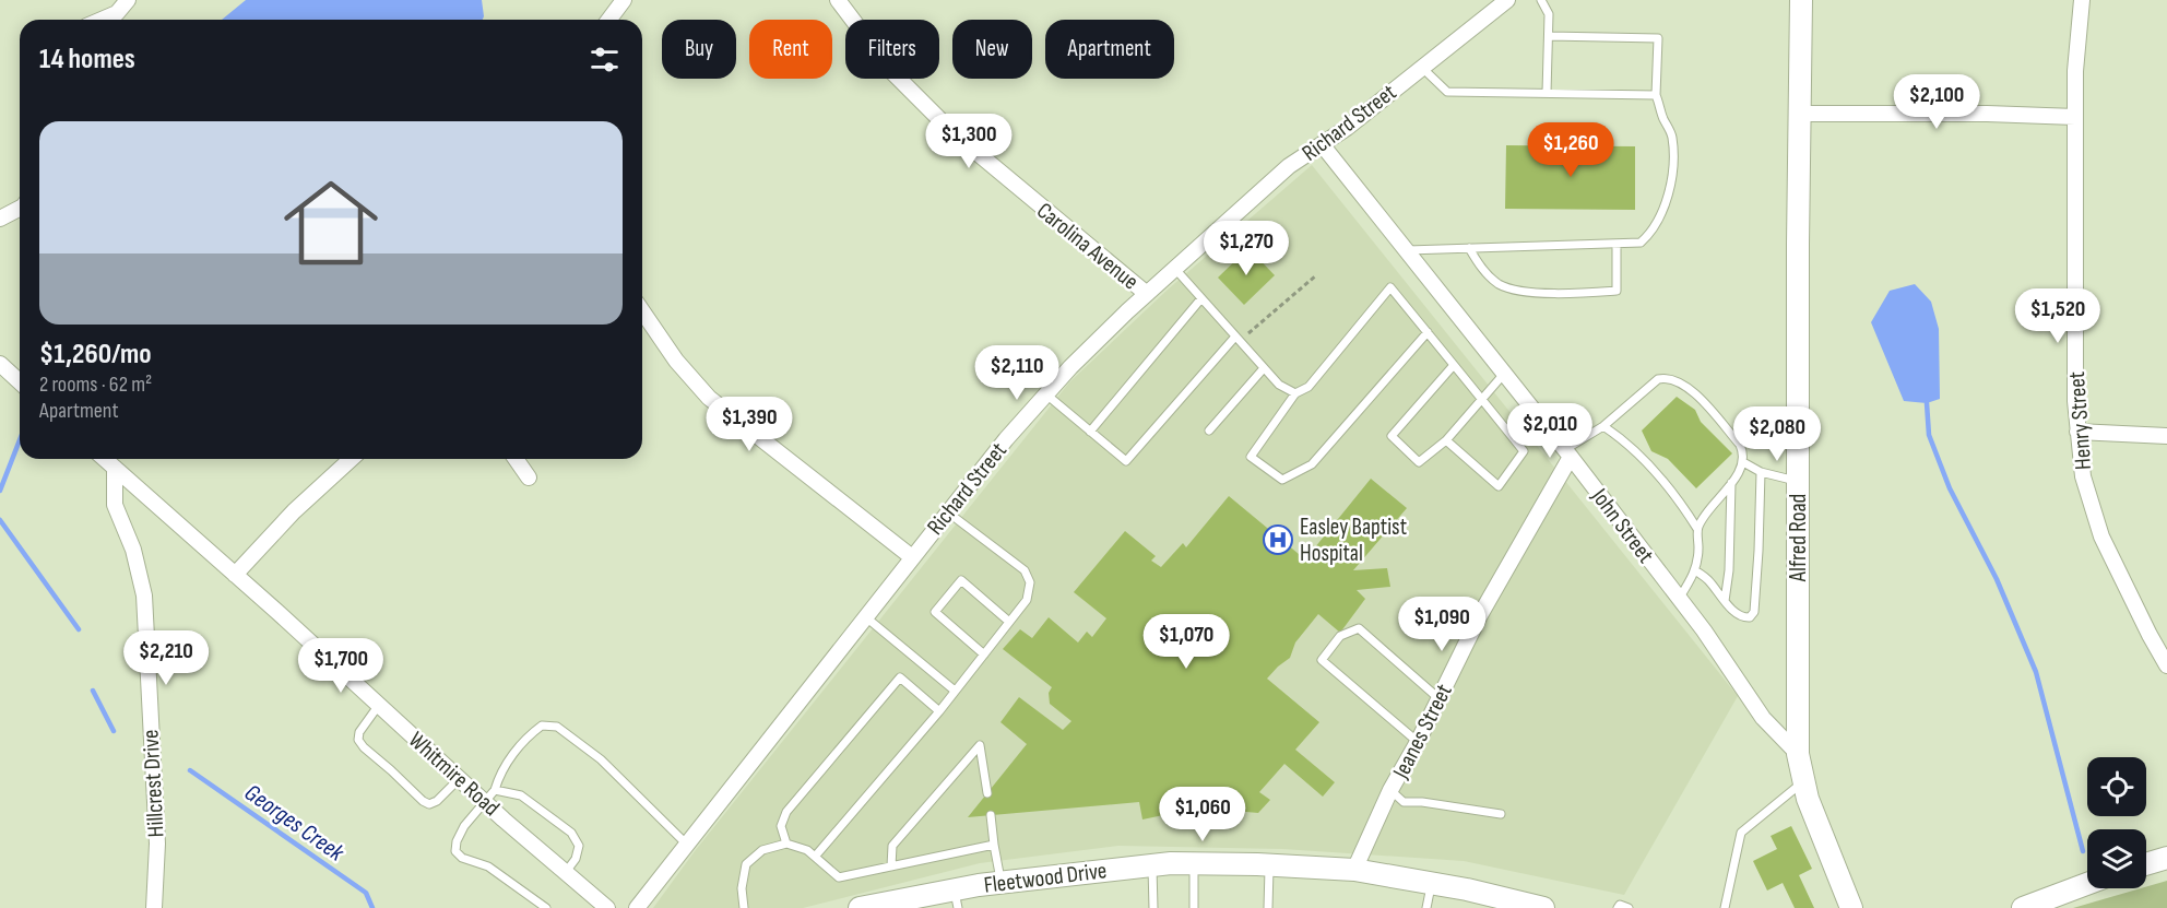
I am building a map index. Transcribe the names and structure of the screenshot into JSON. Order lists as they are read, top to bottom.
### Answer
{
  "streets": {
    "street": [
      "Richard Street",
      "Carolina Avenue",
      "Henry Street",
      "John Street",
      "Alfred Road",
      "Jeanes Street",
      "Whitmire Road",
      "Hillcrest Drive",
      "Fleetwood Drive"
    ]
  },
  "crossings": [
    ["Richard Street", "Carolina Avenue"],
    ["Richard Street", "John Street"],
    ["John Street", "Alfred Road"],
    ["John Street", "Jeanes Street"],
    ["Jeanes Street", "Fleetwood Drive"],
    ["Whitmire Road", "Hillcrest Drive"]
  ],
  "water": ["Georges Creek"],
  "places": {
    "hospital": ["Easley Baptist Hospital"]
  },
  "page": {
    "chip": [
      "Buy",
      "Rent",
      "Filters",
      "New",
      "Apartment"
    ],
    "heading": "14 homes",
    "price": [
      "$2,100",
      "$1,300",
      "$1,260",
      "$1,270",
      "$1,520",
      "$2,110",
      "$1,390",
      "$2,010",
      "$2,080",
      "$1,090",
      "$1,070",
      "$2,210",
      "$1,700",
      "$1,060"
    ],
    "list": [
      {
        "name": "$1,260/mo",
        "note": "2 rooms · 62 m² · Apartment"
      }
    ]
  }
}
